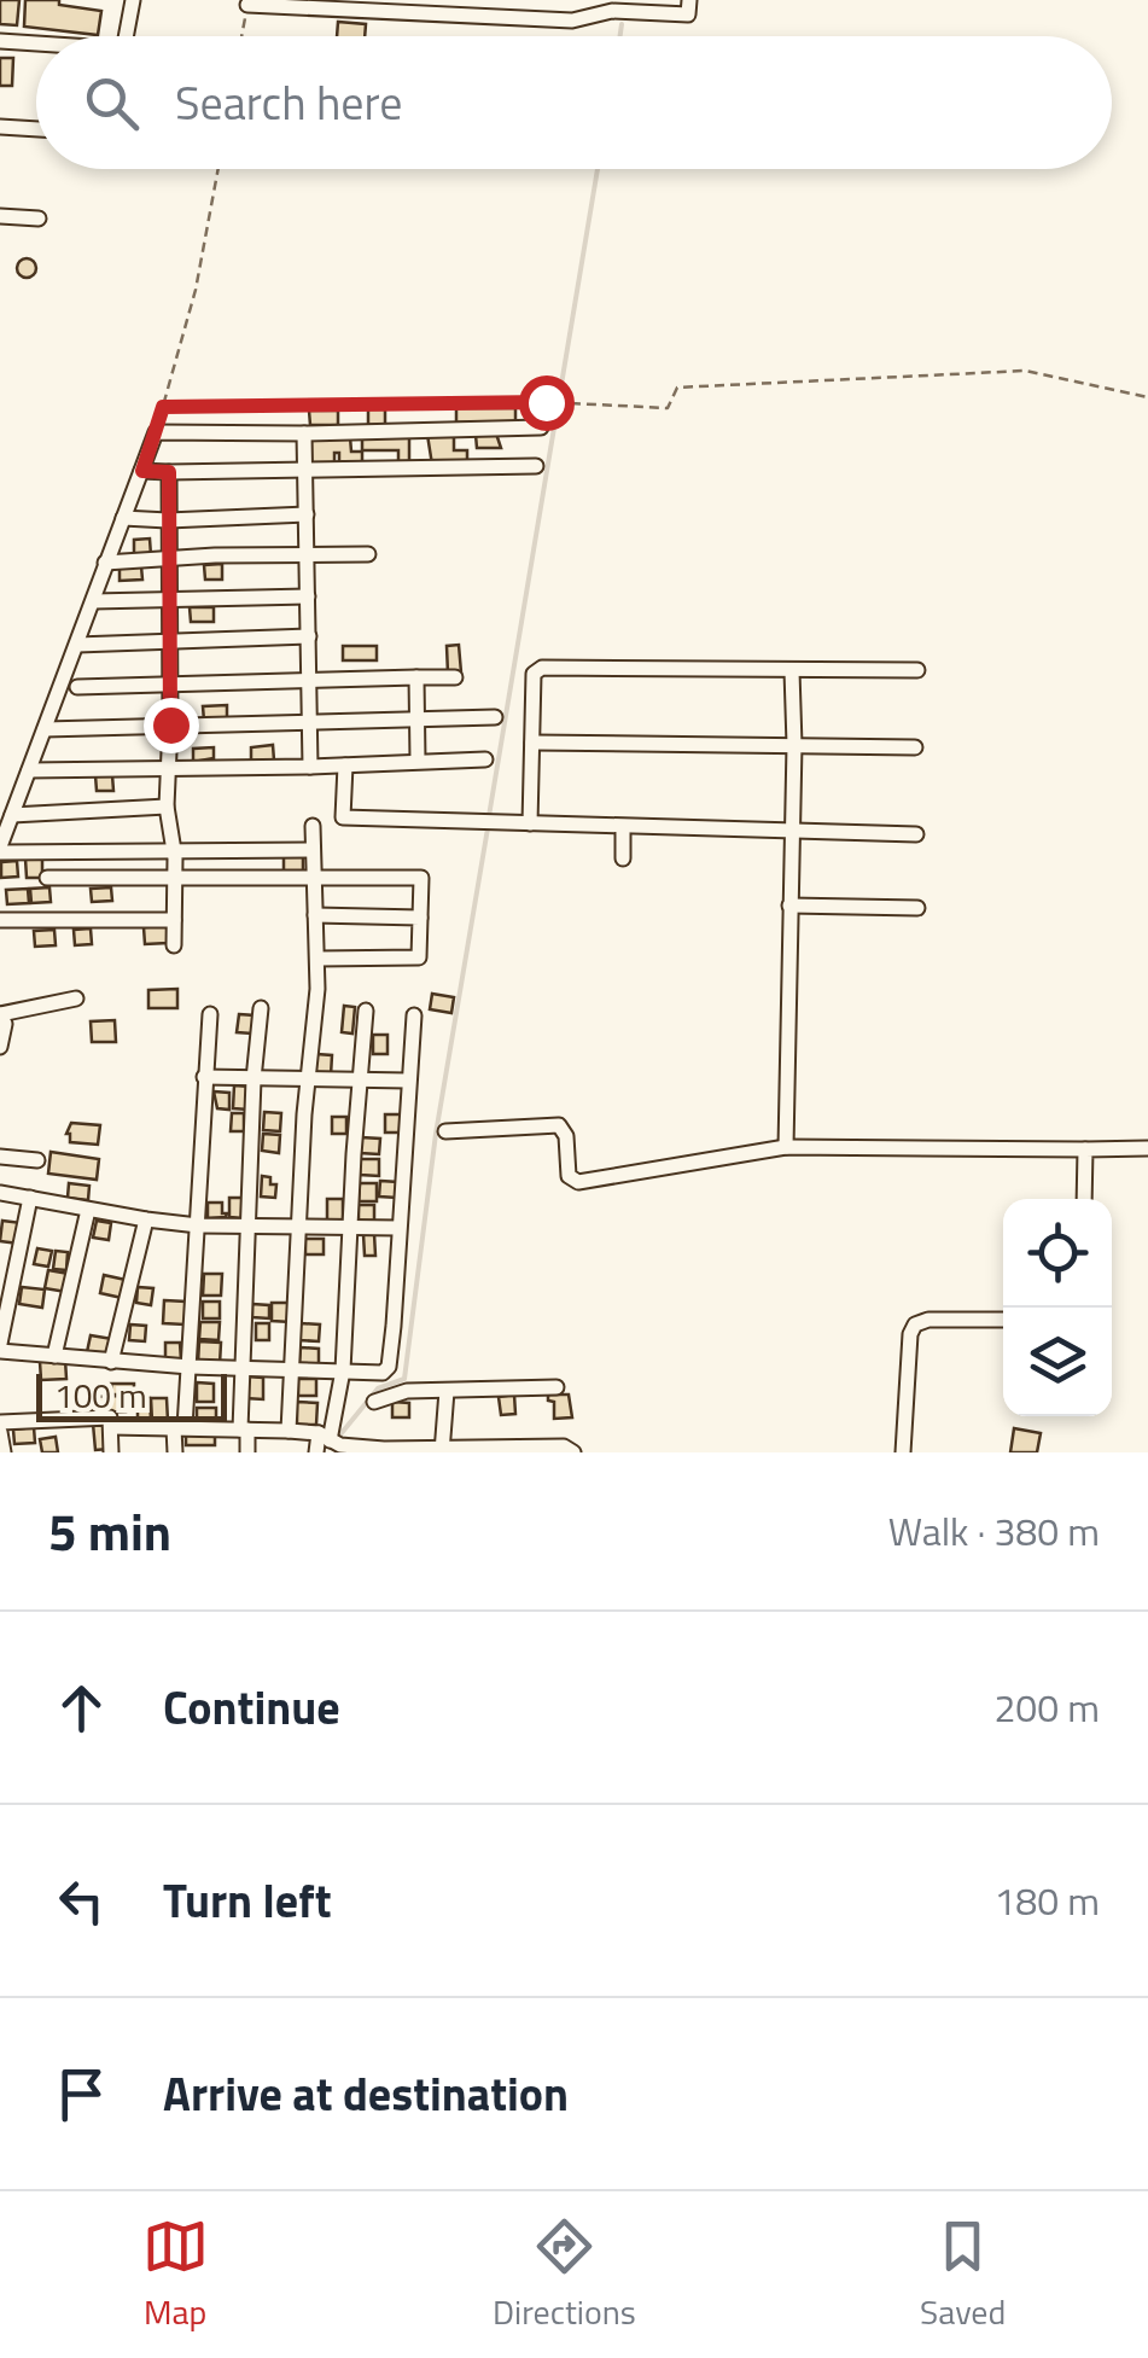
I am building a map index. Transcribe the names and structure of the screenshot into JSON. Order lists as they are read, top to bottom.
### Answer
{
  "scale_bar": "100 m",
  "page": {
    "search": "Search here",
    "scale": "100 m",
    "heading": ["5 min", "Walk · 380 m"],
    "list": [
      ["Continue", "200 m"],
      ["Turn left", "180 m"],
      "Arrive at destination"
    ],
    "nav": ["Map", "Directions", "Saved"]
  }
}
